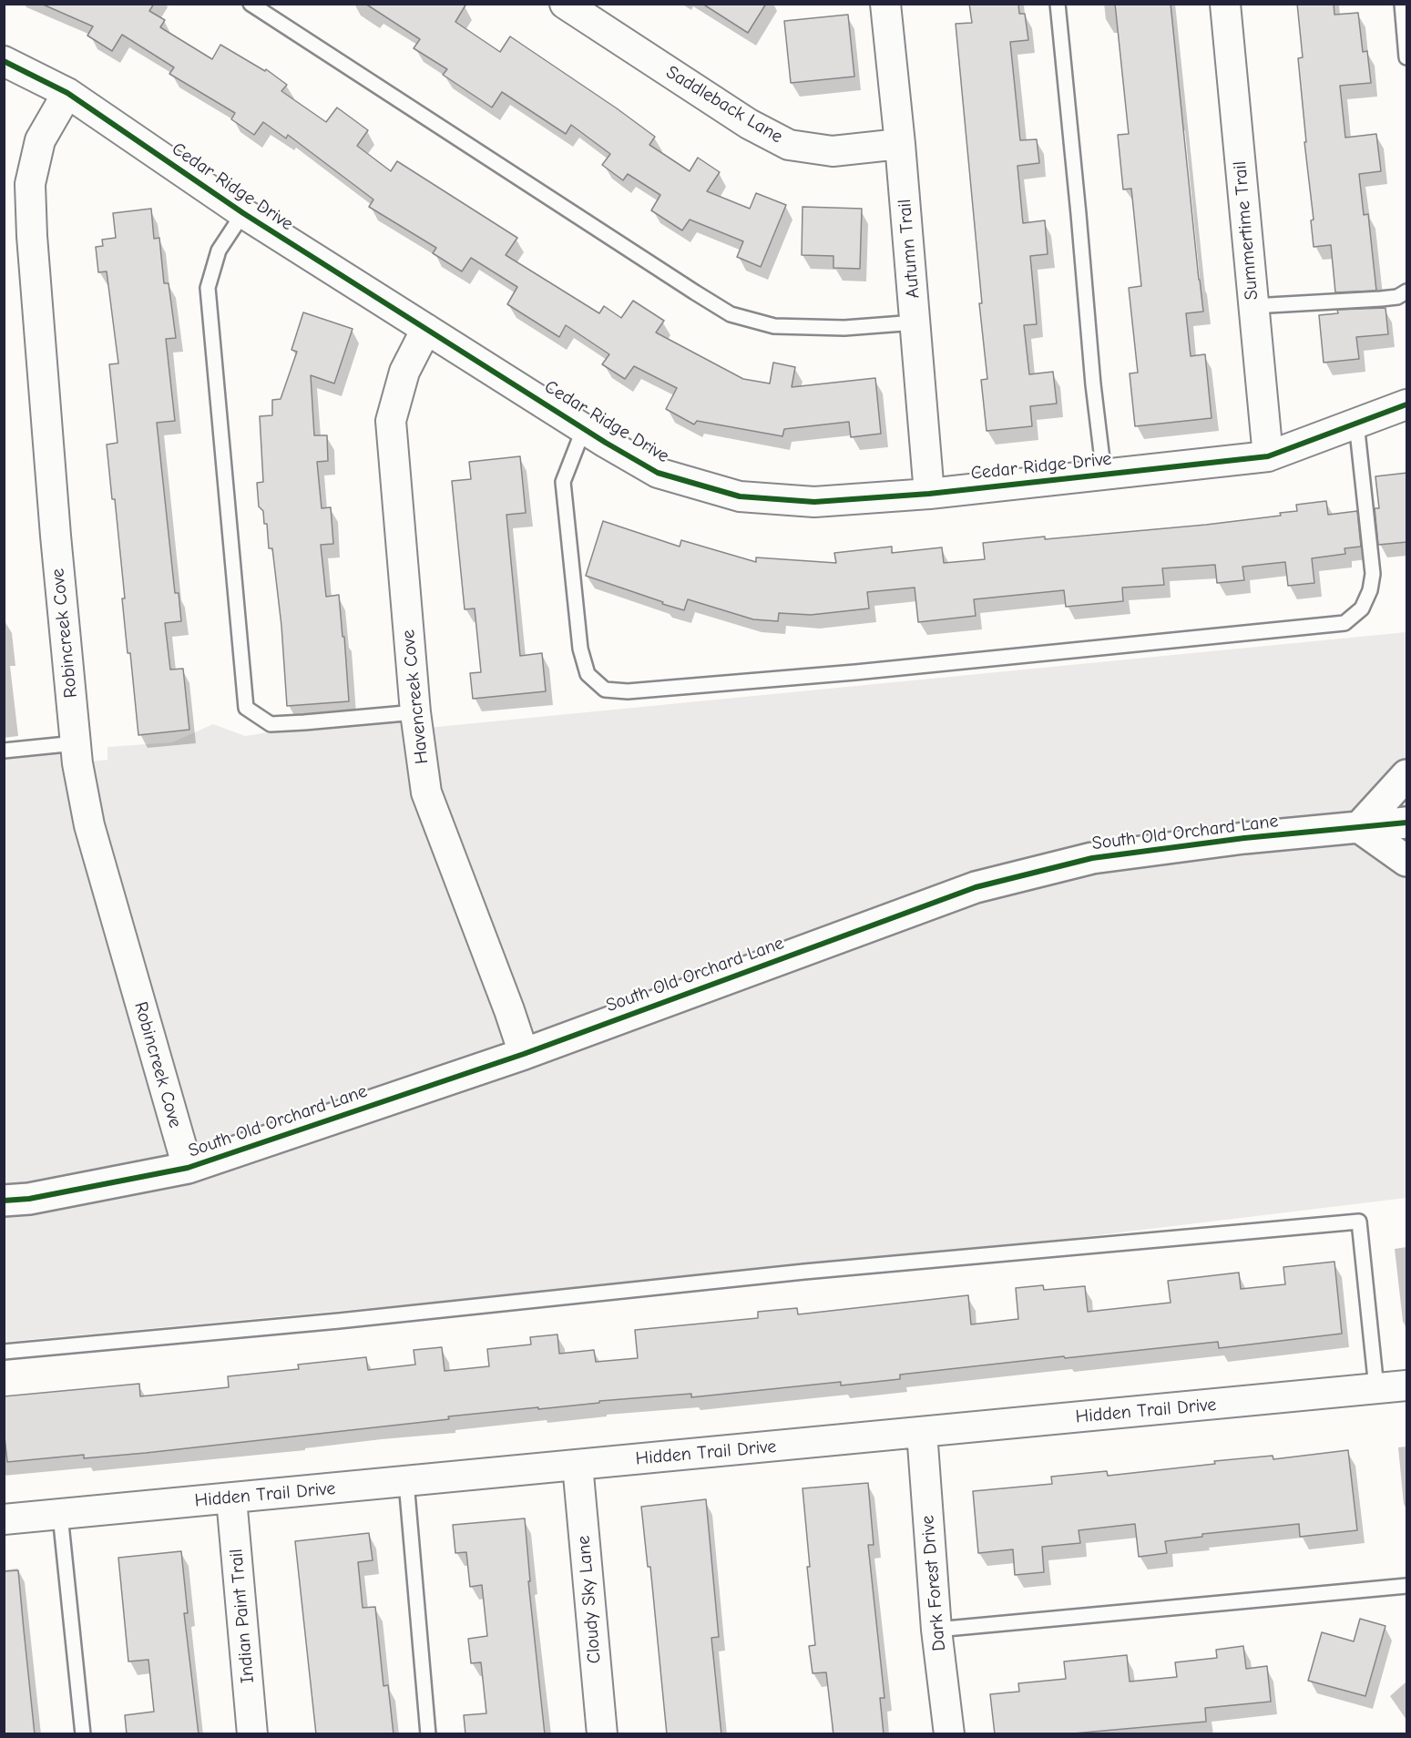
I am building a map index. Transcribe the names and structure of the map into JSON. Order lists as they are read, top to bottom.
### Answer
{
  "streets": {
    "street": [
      "Saddleback Lane",
      "Cedar Ridge Drive",
      "Summertime Trail",
      "Autumn Trail",
      "Robincreek Cove",
      "Havencreek Cove",
      "South Old Orchard Lane",
      "Hidden Trail Drive",
      "Dark Forest Drive",
      "Cloudy Sky Lane",
      "Indian Paint Trail"
    ]
  },
  "crossings": [
    ["Saddleback Lane", "Autumn Trail"],
    ["Cedar Ridge Drive", "Summertime Trail"],
    ["Cedar Ridge Drive", "Autumn Trail"],
    ["Cedar Ridge Drive", "Robincreek Cove"],
    ["Cedar Ridge Drive", "Havencreek Cove"],
    ["Robincreek Cove", "South Old Orchard Lane"],
    ["Havencreek Cove", "South Old Orchard Lane"],
    ["Hidden Trail Drive", "Dark Forest Drive"],
    ["Hidden Trail Drive", "Cloudy Sky Lane"],
    ["Hidden Trail Drive", "Indian Paint Trail"]
  ]
}
